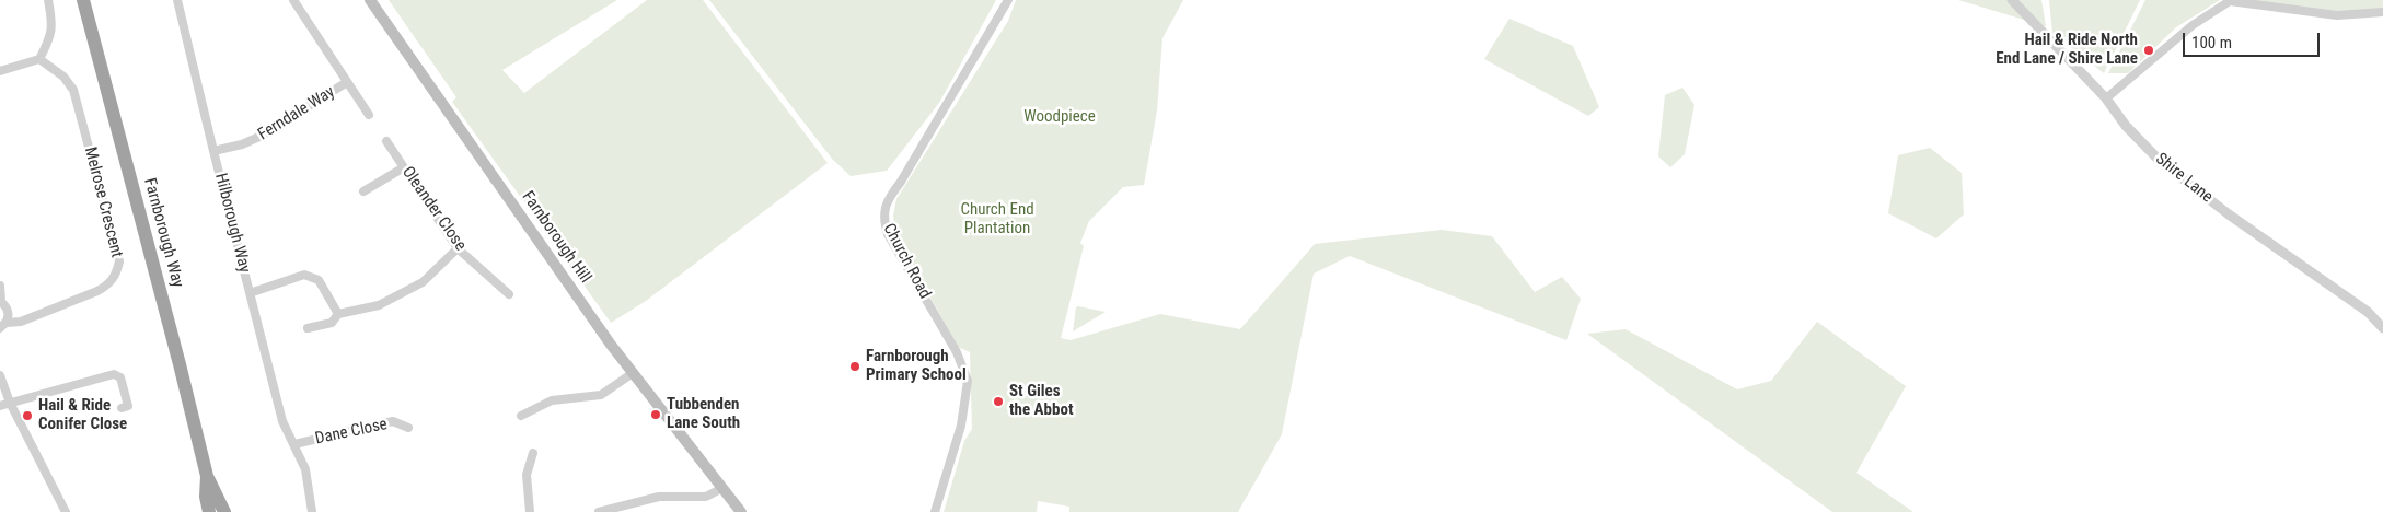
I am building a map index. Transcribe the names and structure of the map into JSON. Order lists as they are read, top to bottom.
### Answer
{
  "streets": {
    "highway": ["Farnborough Way"],
    "main road": ["Farnborough Hill"],
    "street": [
      "Ferndale Way",
      "Shire Lane",
      "Melrose Crescent",
      "Oleander Close",
      "Hilborough Way",
      "Church Road",
      "Dane Close"
    ]
  },
  "crossings": [
    ["Ferndale Way", "Hilborough Way"],
    ["Hilborough Way", "Dane Close"]
  ],
  "parks": ["Woodpiece", "Church End Plantation"],
  "places": [
    "Hail & Ride North End Lane / Shire Lane",
    "Farnborough Primary School",
    "St Giles the Abbot",
    "Tubbenden Lane South",
    "Hail & Ride Conifer Close"
  ],
  "scale_bar": "100 m"
}
